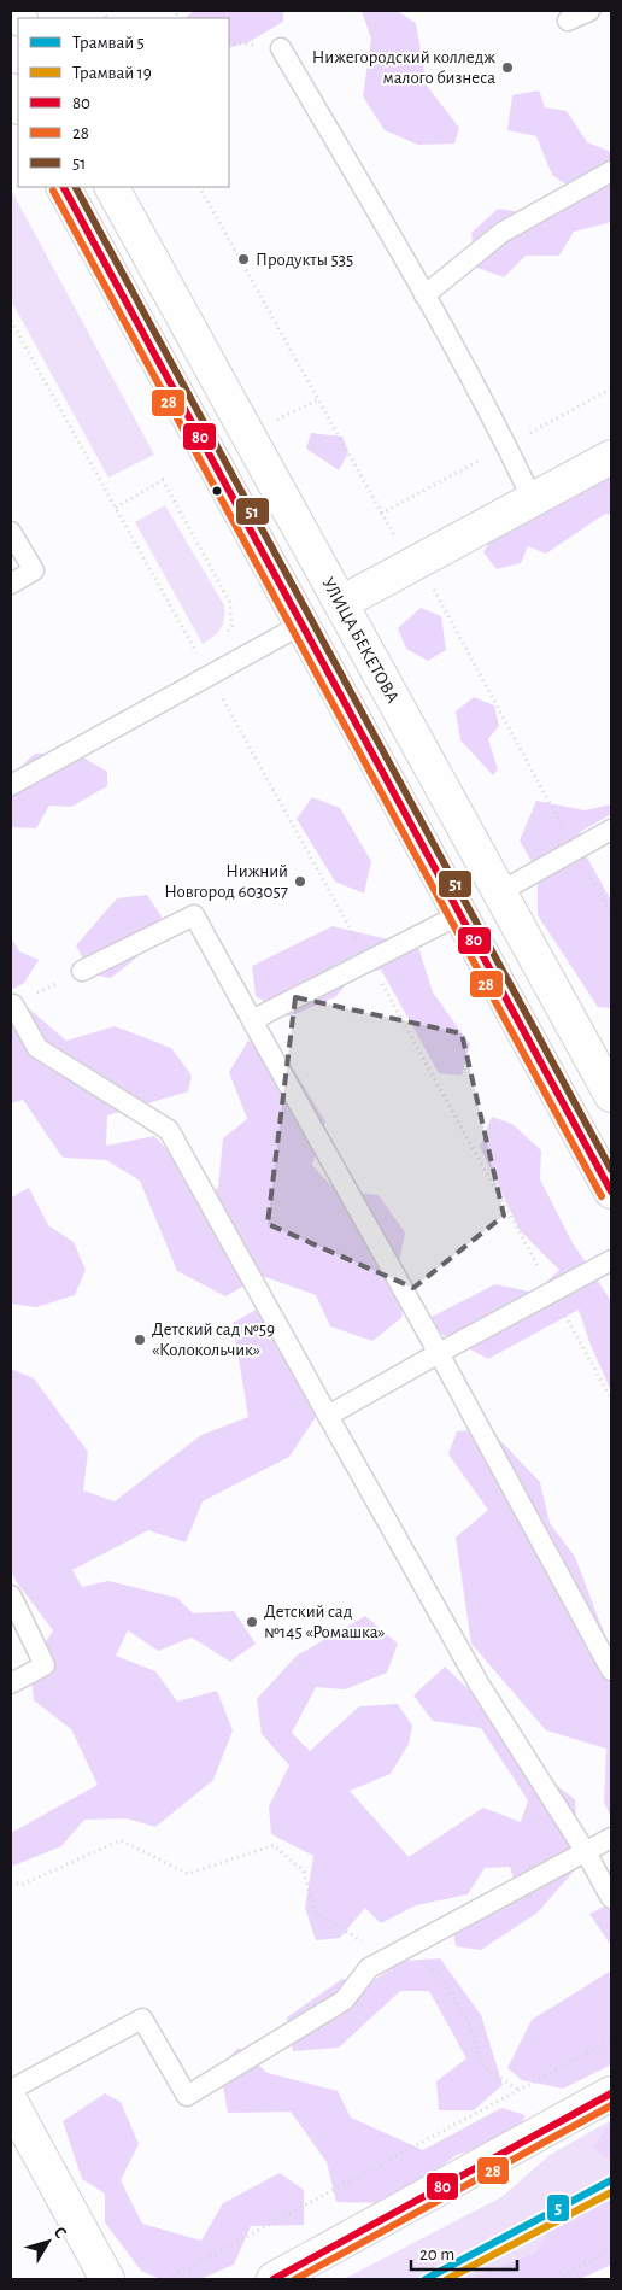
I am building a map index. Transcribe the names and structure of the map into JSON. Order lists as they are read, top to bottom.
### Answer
{
  "streets": {
    "main road": ["УЛИЦА БЕКЕТОВА"]
  },
  "places": [
    "Нижегородский колледж малого бизнеса",
    "Продукты 535",
    "Нижний Новгород 603057",
    "Детский сад №59 «Колокольчик»",
    "Детский сад №145 «Ромашка»"
  ],
  "lines": [
    "transit line 80",
    "transit line 51",
    "transit line 28",
    "tram line 5",
    "tram line 19"
  ],
  "legend": [
    "Трамвай 5",
    "Трамвай 19",
    "80",
    "28",
    "51"
  ],
  "scale_bar": "20 m",
  "north": "top right"
}
